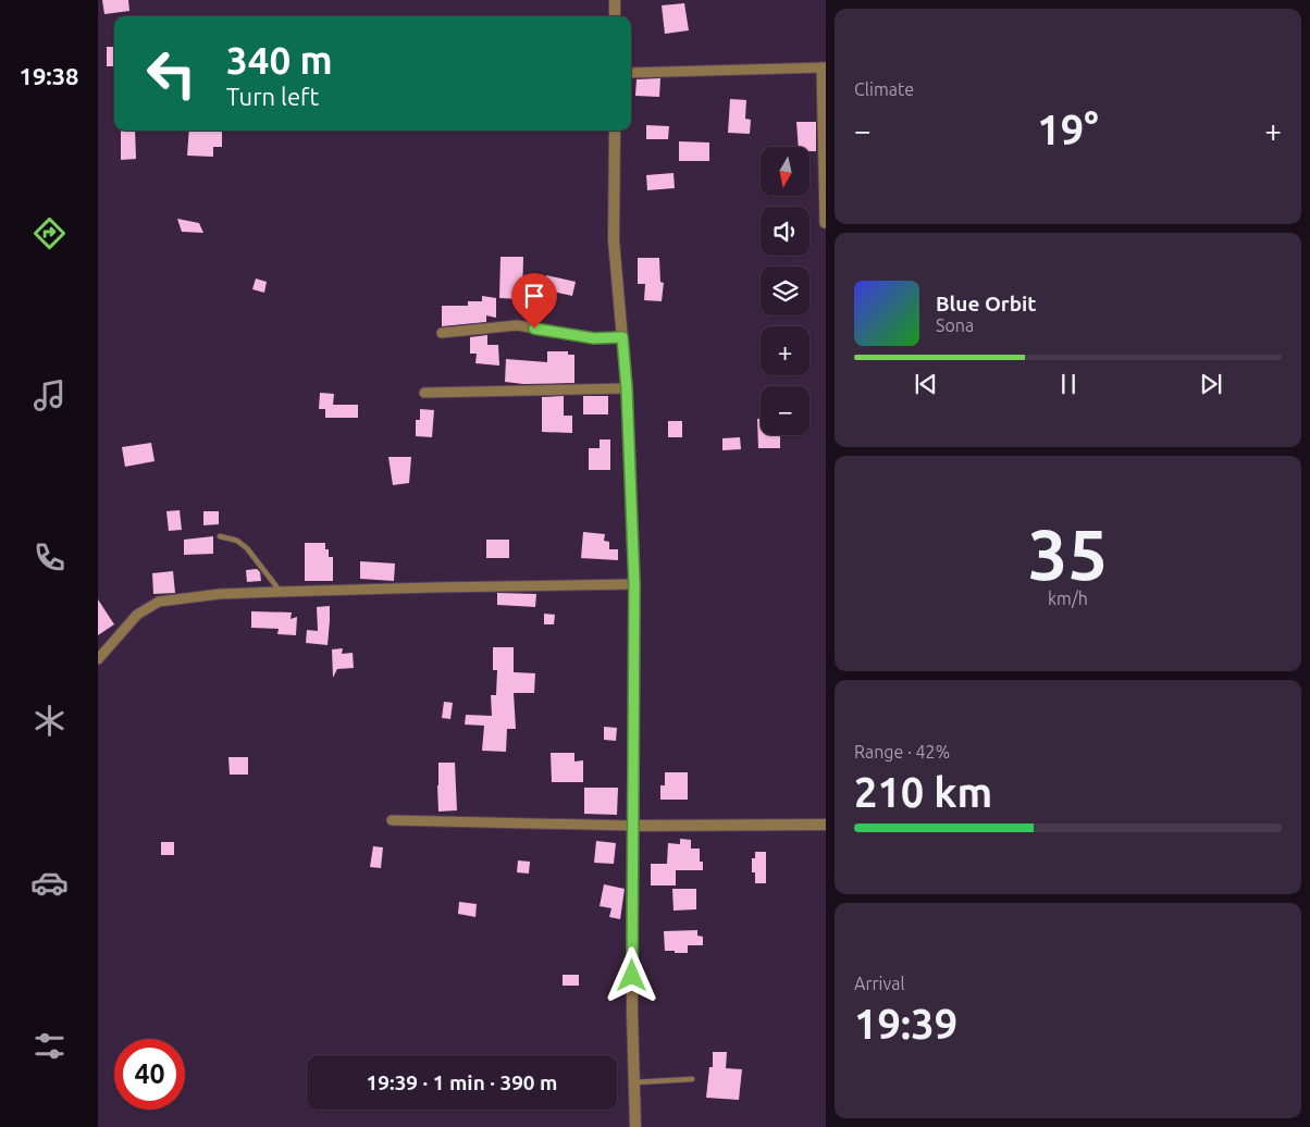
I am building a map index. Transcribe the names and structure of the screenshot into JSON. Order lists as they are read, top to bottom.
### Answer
{
  "north": "bottom",
  "page": {
    "tabs": "19:38",
    "tile": [
      "Climate",
      ["35", "km/h"],
      ["Range · 42%", "210 km"],
      ["Arrival", "19:39"]
    ],
    "turn": ["340 m", "Turn left"],
    "heat": ["−", "19°", "+"],
    "map_buttons": ["+", "−"],
    "song": ["Blue Orbit", "Sona"],
    "limit": "40",
    "trip": "19:39 · 1 min · 390 m"
  }
}
